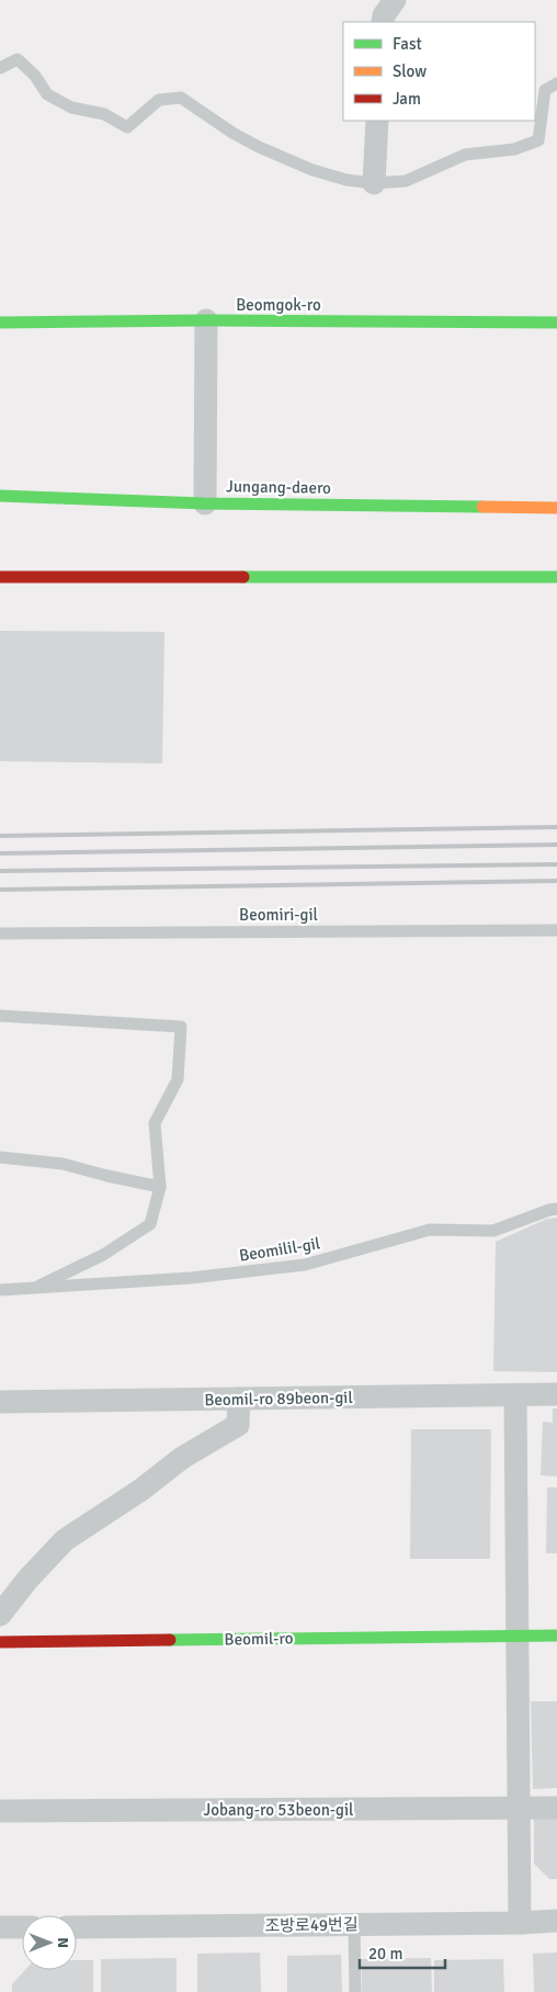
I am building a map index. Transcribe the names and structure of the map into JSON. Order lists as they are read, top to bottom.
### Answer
{
  "streets": {
    "main road": ["Beomgok-ro", "Jungang-daero", "Beomil-ro"],
    "street": ["Beomil-ro 89beon-gil", "Jobang-ro 53beon-gil", "조방로49번길"],
    "lane": ["Beomiri-gil", "Beomilil-gil"]
  },
  "legend": ["Fast", "Slow", "Jam"],
  "scale_bar": "20 m",
  "north": "right"
}
